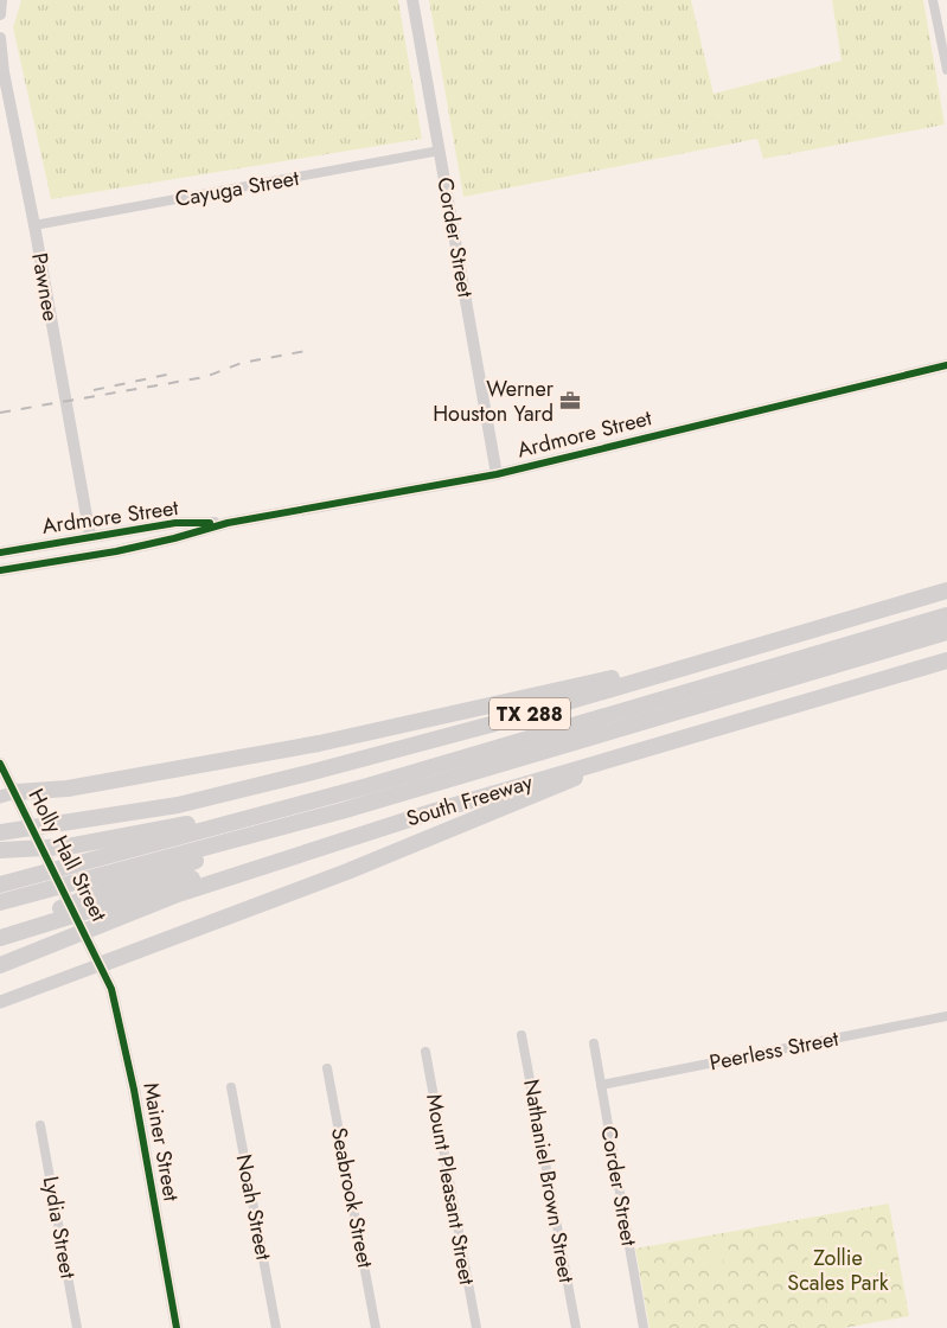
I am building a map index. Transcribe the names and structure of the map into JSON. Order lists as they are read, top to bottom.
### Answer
{
  "streets": {
    "highway": ["TX 288", "South Freeway"],
    "street": [
      "Cayuga Street",
      "Corder Street",
      "Pawnee",
      "Ardmore Street",
      "Holly Hall Street",
      "Peerless Street",
      "Mainer Street",
      "Nathaniel Brown Street",
      "Mount Pleasant Street",
      "Seabrook Street",
      "Noah Street",
      "Lydia Street"
    ]
  },
  "crossings": [
    ["Cayuga Street", "Corder Street"],
    ["Cayuga Street", "Pawnee"],
    ["Corder Street", "Ardmore Street"],
    ["Corder Street", "Peerless Street"],
    ["Pawnee", "Ardmore Street"],
    ["Holly Hall Street", "Mainer Street"]
  ],
  "parks": ["Zollie Scales Park"],
  "places": {
    "office": ["Werner Houston Yard"]
  }
}
